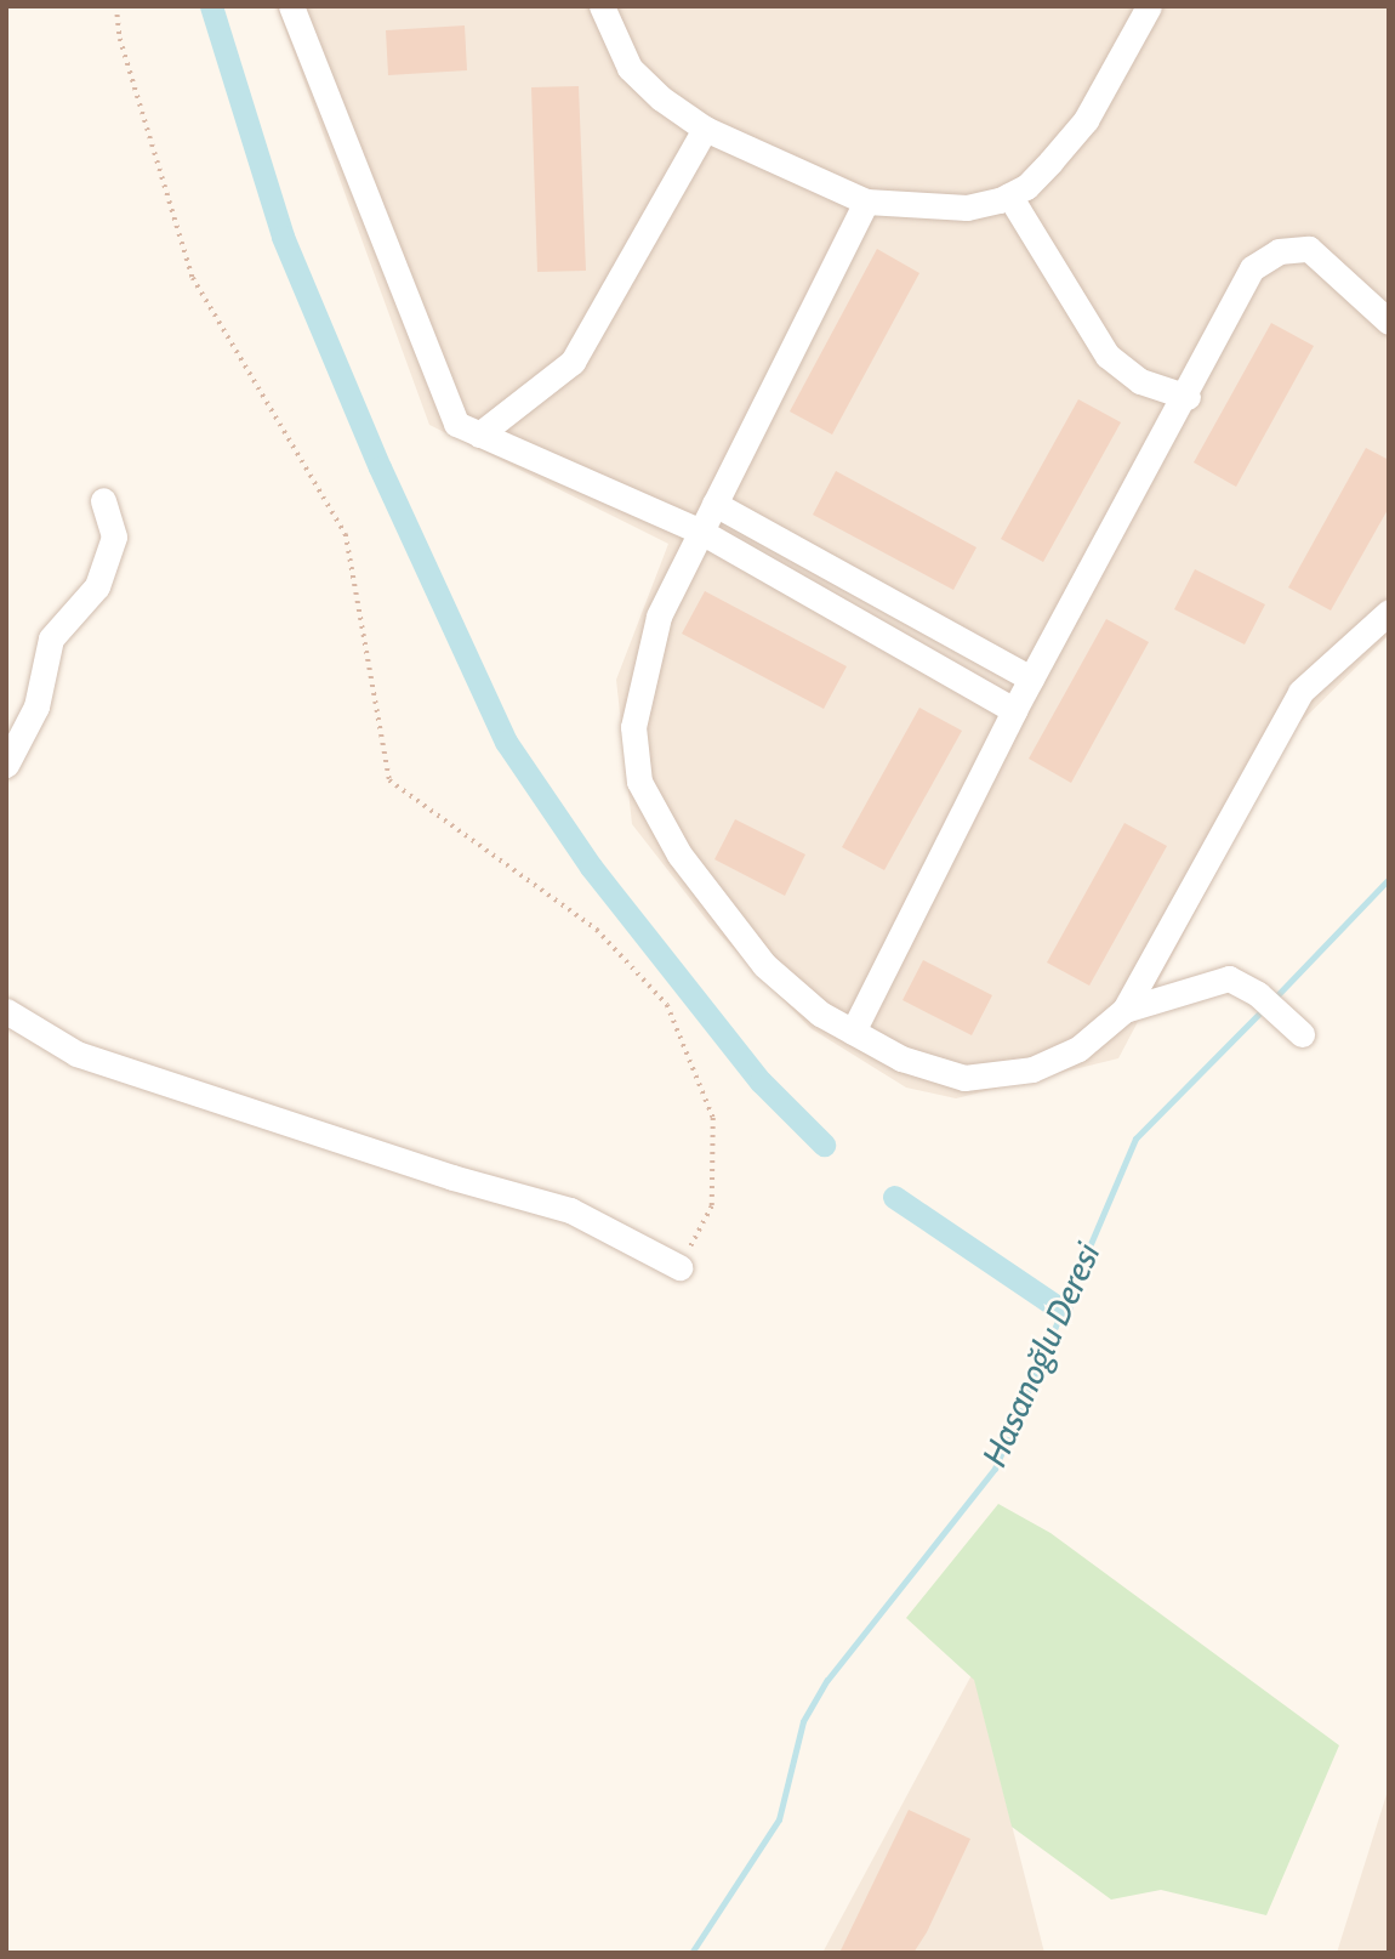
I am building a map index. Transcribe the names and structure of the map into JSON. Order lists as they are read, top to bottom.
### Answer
{
  "water": ["Hasanoğlu Deresi"]
}
